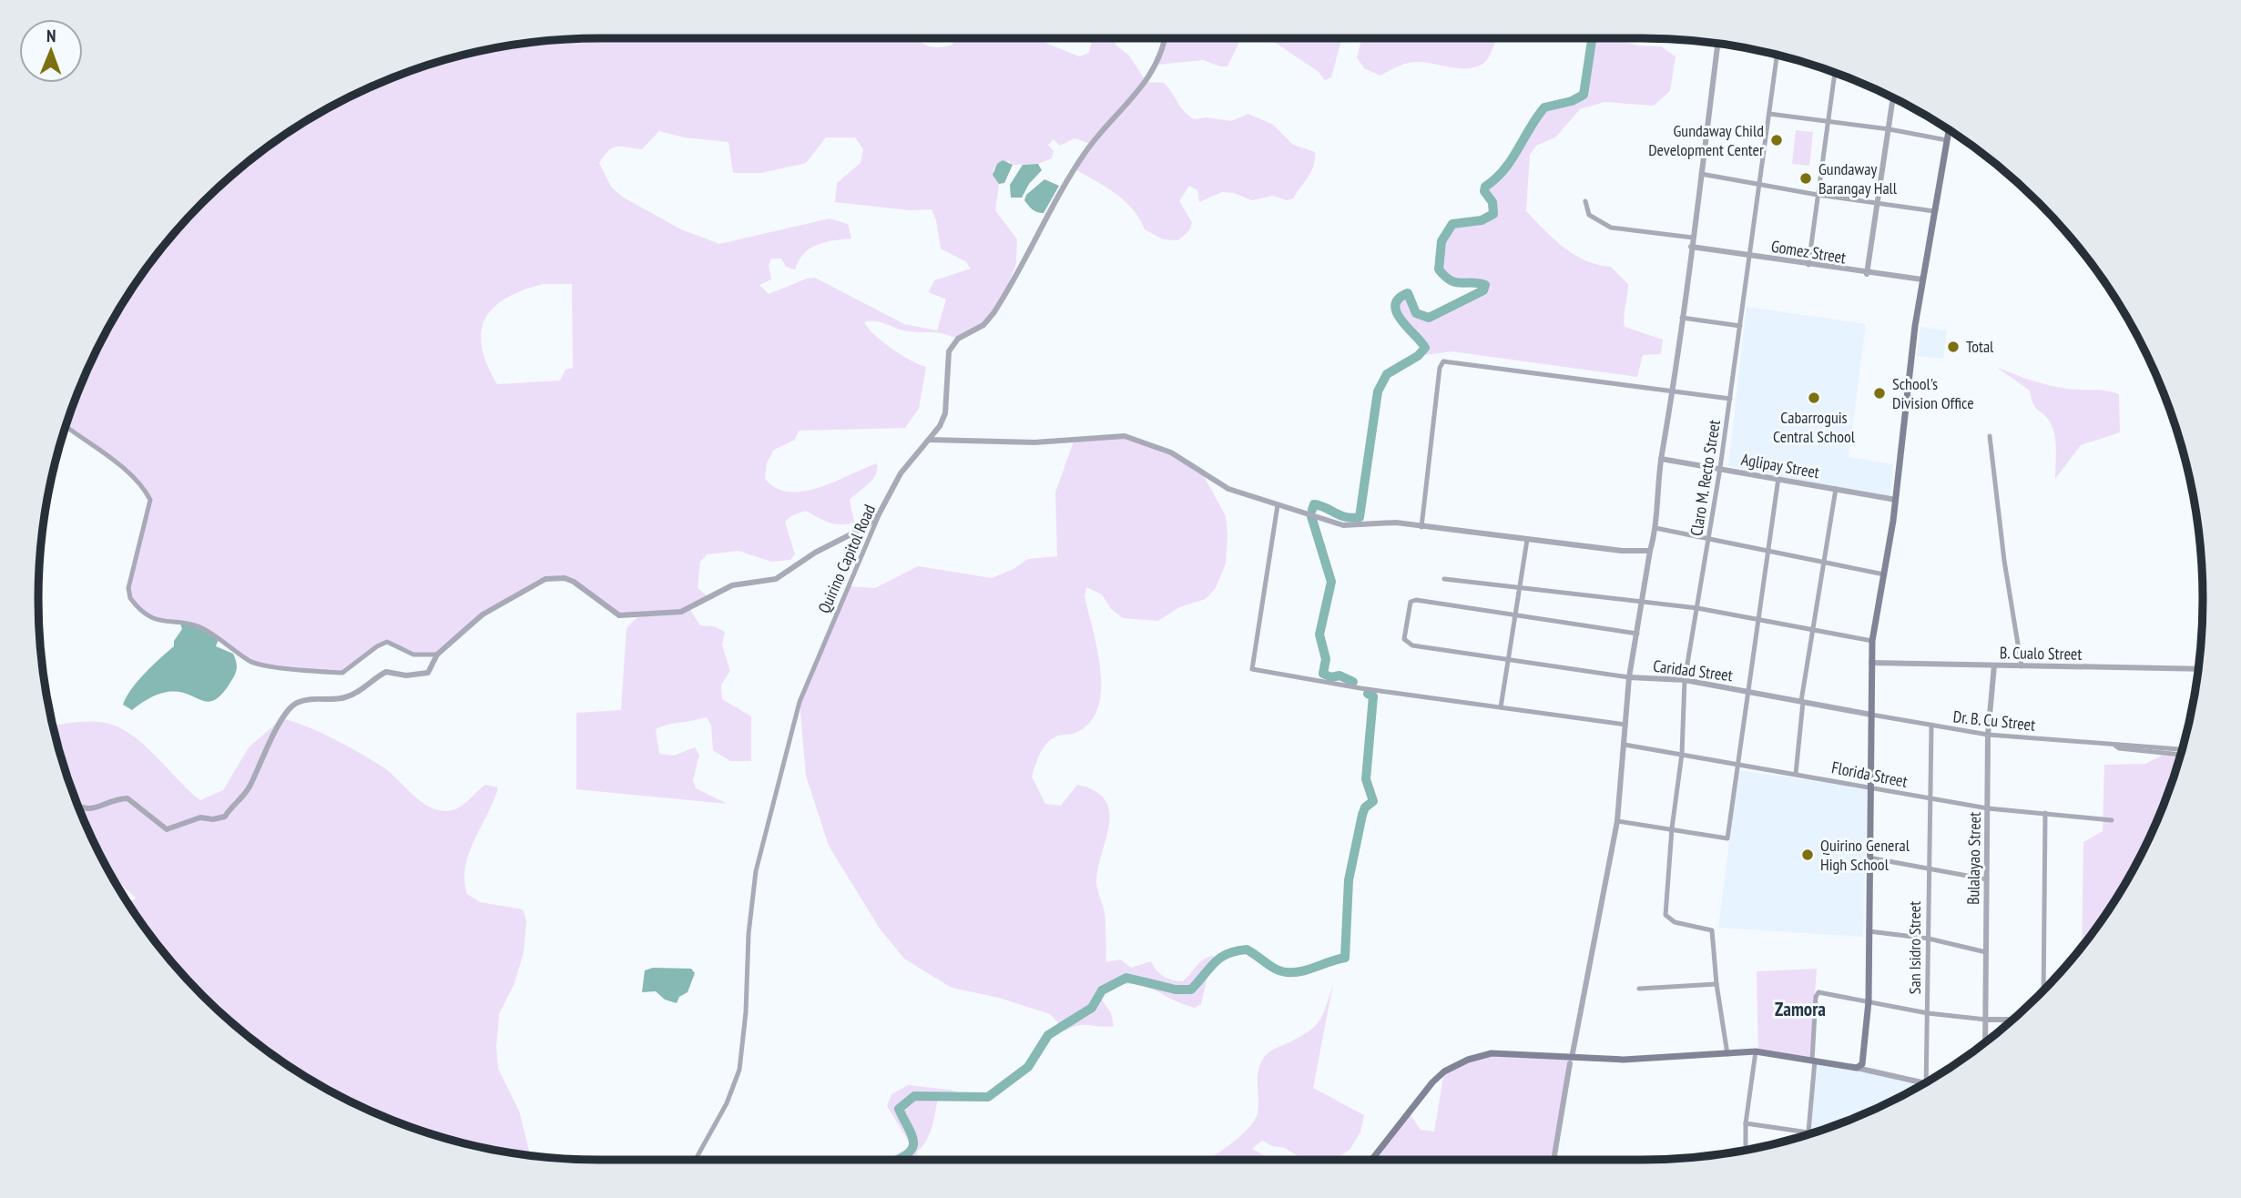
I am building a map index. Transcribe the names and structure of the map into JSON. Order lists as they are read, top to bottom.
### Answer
{
  "streets": {
    "street": [
      "Gomez Street",
      "Aglipay Street",
      "Claro M. Recto Street",
      "Quirino Capitol Road",
      "B. Cualo Street",
      "Caridad Street",
      "Dr. B. Cu Street",
      "Florida Street",
      "Bulalayao Street",
      "San Isidro Street"
    ]
  },
  "crossings": [
    ["Gomez Street", "Claro M. Recto Street"],
    ["Aglipay Street", "Claro M. Recto Street"],
    ["Claro M. Recto Street", "Caridad Street"],
    ["Claro M. Recto Street", "Florida Street"],
    ["B. Cualo Street", "Bulalayao Street"],
    ["Caridad Street", "Dr. B. Cu Street"],
    ["Dr. B. Cu Street", "Bulalayao Street"],
    ["Dr. B. Cu Street", "San Isidro Street"],
    ["Florida Street", "Bulalayao Street"],
    ["Florida Street", "San Isidro Street"]
  ],
  "districts": ["Zamora"],
  "places": [
    "Gundaway Child Development Center",
    "Gundaway Barangay Hall",
    "Total",
    "School's Division Office",
    "Cabarroguis Central School",
    "Quirino General High School"
  ],
  "north": "top"
}
